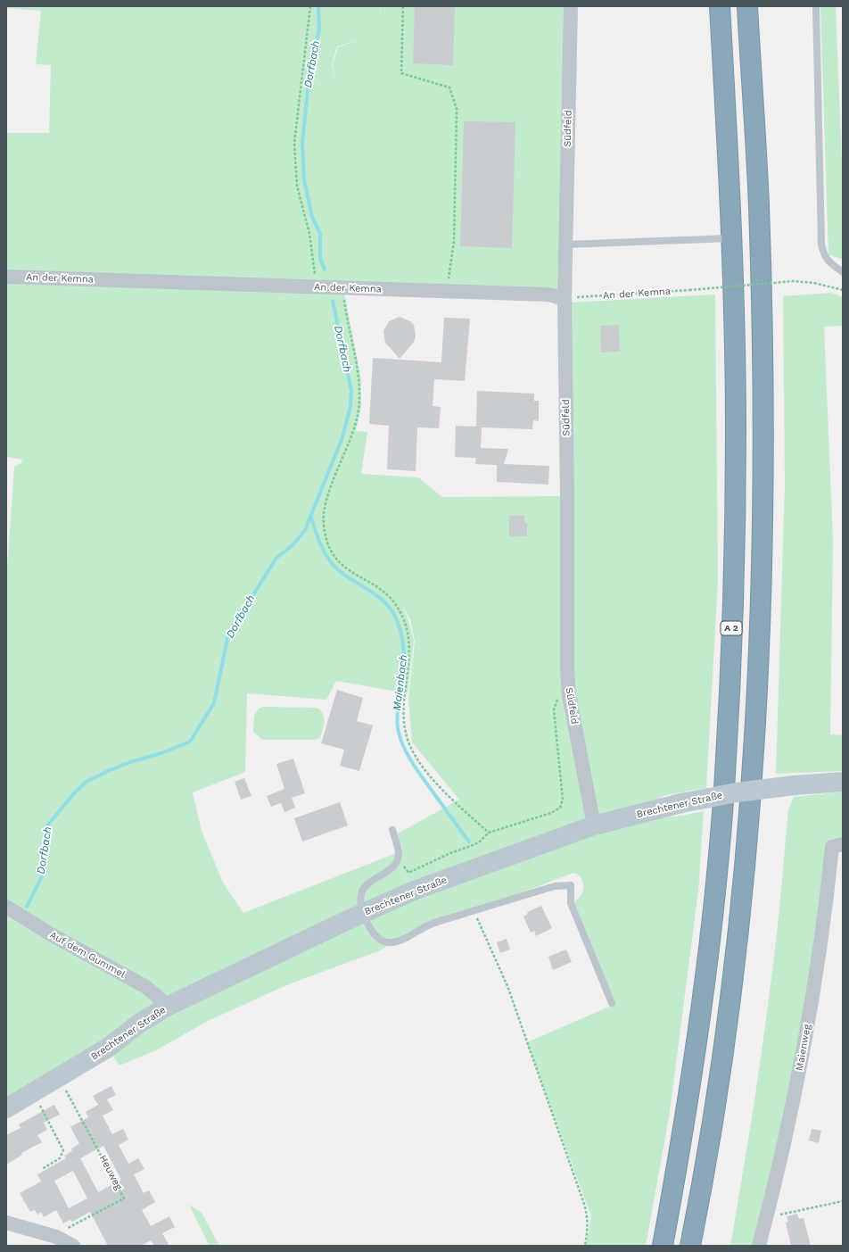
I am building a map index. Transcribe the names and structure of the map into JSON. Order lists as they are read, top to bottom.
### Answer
{
  "streets": {
    "highway": ["A 2"],
    "street": [
      "Südfeld",
      "An der Kemna",
      "Brechtener Straße",
      "Auf dem Gummel",
      "Maienweg"
    ],
    "path": ["Heuweg"]
  },
  "crossings": [
    ["Südfeld", "An der Kemna"],
    ["Südfeld", "Brechtener Straße"],
    ["Brechtener Straße", "Auf dem Gummel"],
    ["Brechtener Straße", "Heuweg"]
  ],
  "water": ["Dorfbach", "Maienbach"]
}
